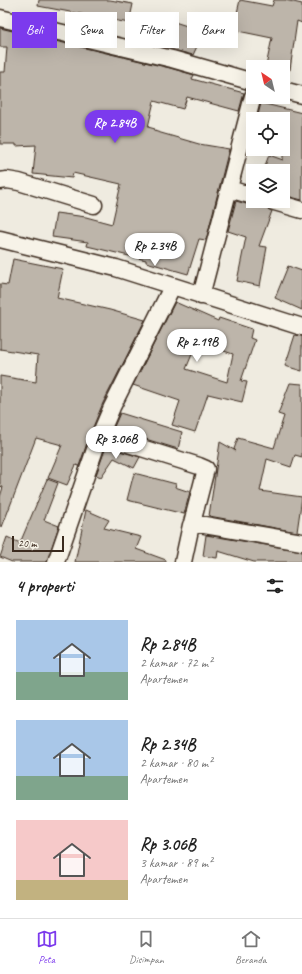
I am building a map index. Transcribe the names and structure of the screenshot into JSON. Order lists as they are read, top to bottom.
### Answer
{
  "scale_bar": "20 m",
  "north": "top left",
  "page": {
    "chip": [
      "Beli",
      "Sewa",
      "Filter",
      "Baru"
    ],
    "price": [
      "Rp 2.84B",
      "Rp 2.34B",
      "Rp 2.19B",
      "Rp 3.06B"
    ],
    "scale": "20 m",
    "heading": "4 properti",
    "list": [
      {
        "name": "Rp 2.84B",
        "note": "2 kamar · 72 m² · Apartemen"
      },
      {
        "name": "Rp 2.34B",
        "note": "2 kamar · 80 m² · Apartemen"
      },
      {
        "name": "Rp 3.06B",
        "note": "3 kamar · 89 m² · Apartemen"
      }
    ],
    "tabs": ["Peta", "Disimpan", "Beranda"]
  }
}
